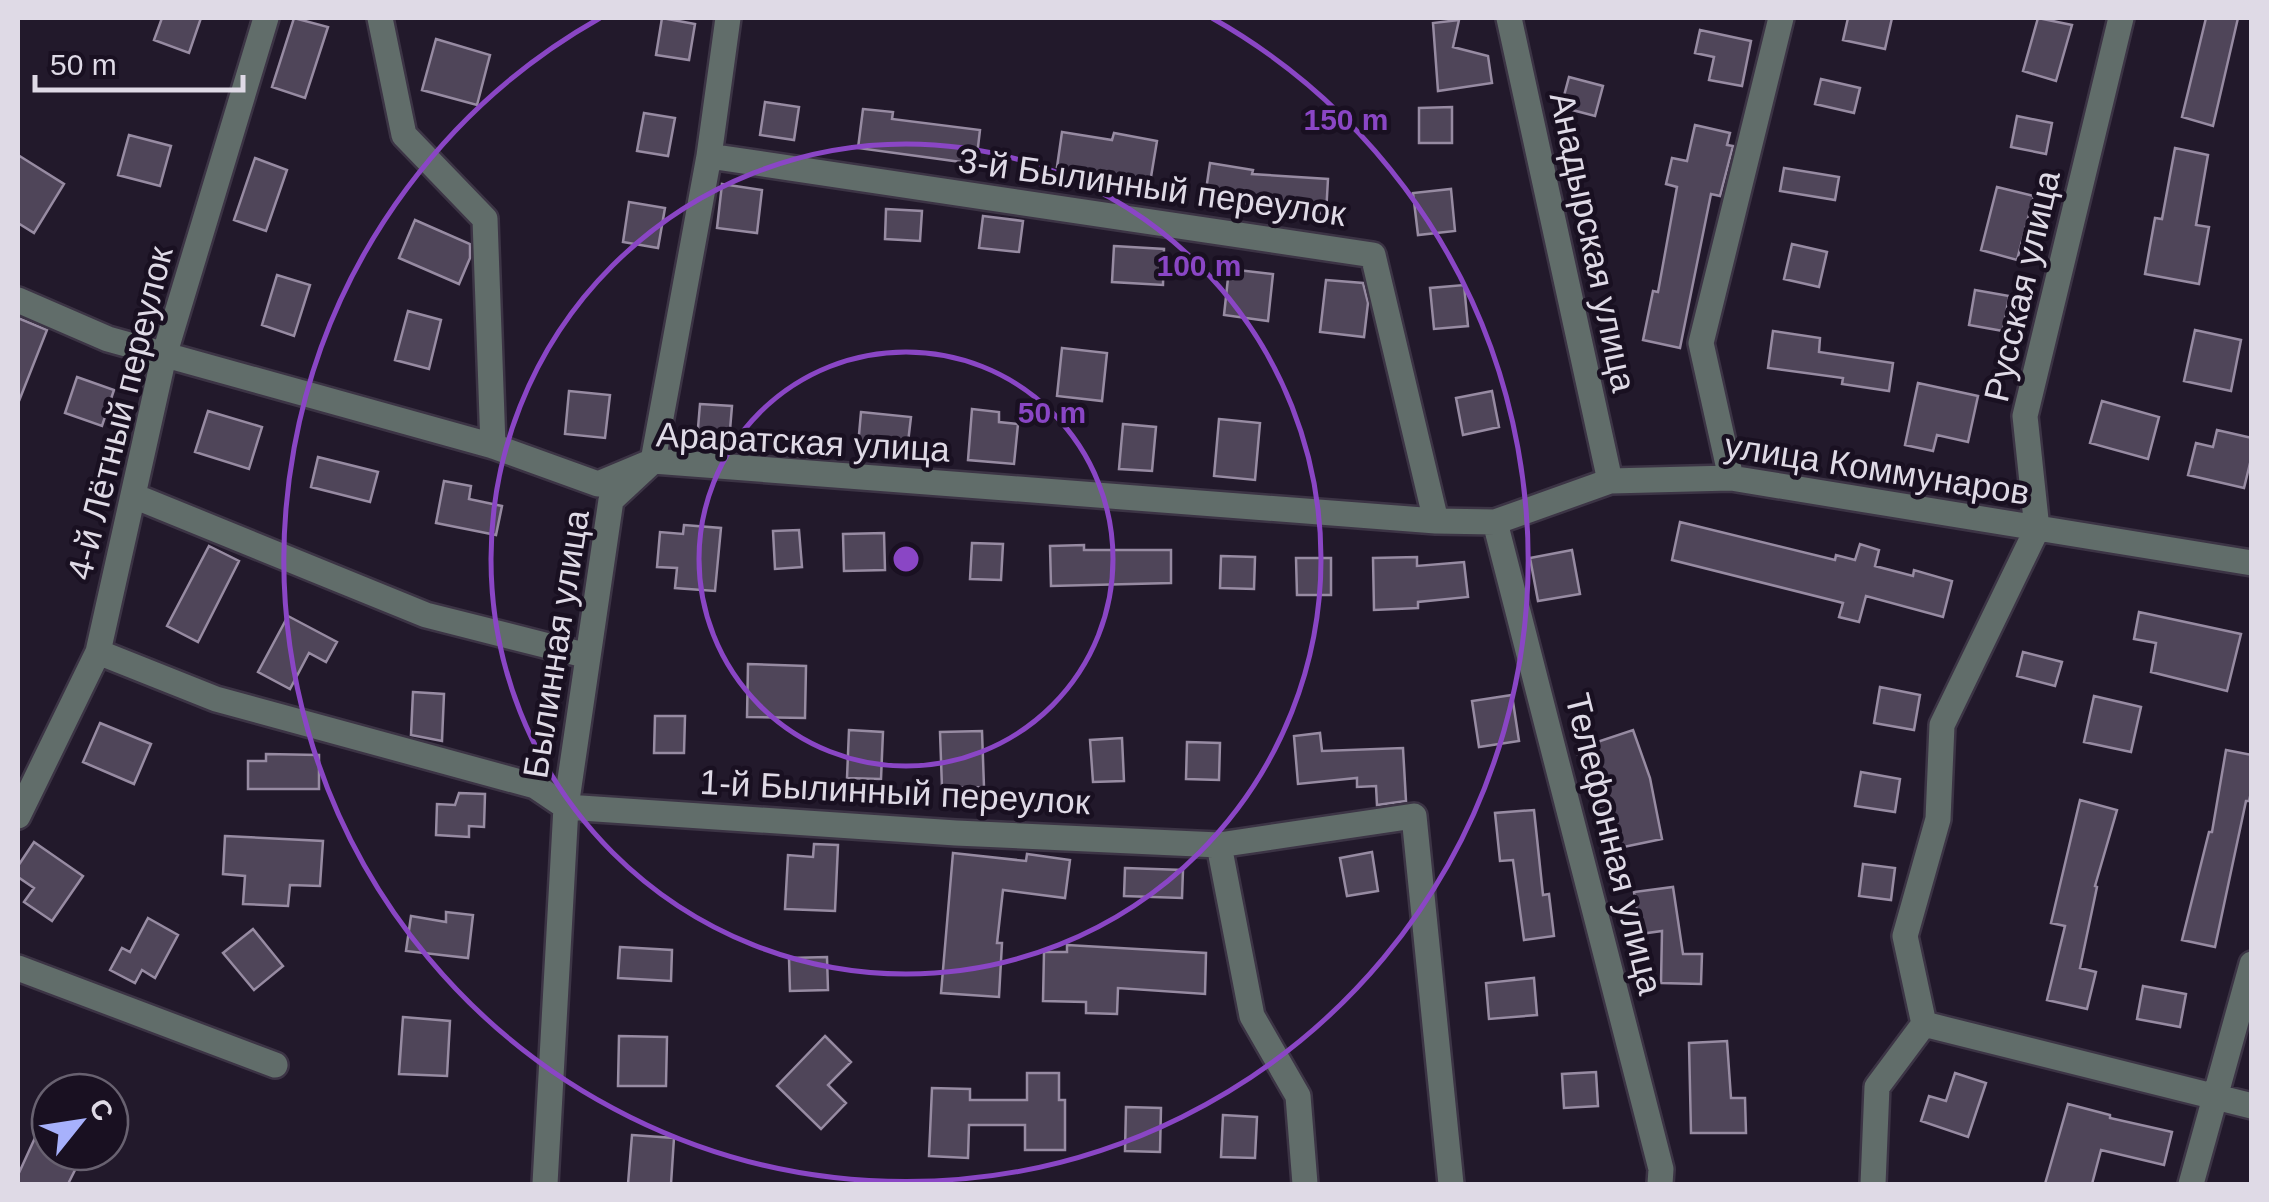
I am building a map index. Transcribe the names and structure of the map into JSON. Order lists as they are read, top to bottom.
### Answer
{
  "streets": {
    "street": [
      "3-й Былинный переулок",
      "Анадырская улица",
      "Русская улица",
      "4-й Лётный переулок",
      "Араратская улица",
      "улица Коммунаров",
      "Былинная улица",
      "1-й Былинный переулок",
      "Телефонная улица"
    ]
  },
  "crossings": [
    ["3-й Былинный переулок", "Араратская улица"],
    ["3-й Былинный переулок", "улица Коммунаров"],
    ["Анадырская улица", "улица Коммунаров"],
    ["Русская улица", "улица Коммунаров"],
    ["4-й Лётный переулок", "Араратская улица"],
    ["Араратская улица", "улица Коммунаров"],
    ["Араратская улица", "Былинная улица"],
    ["улица Коммунаров", "Телефонная улица"],
    ["Былинная улица", "1-й Былинный переулок"]
  ],
  "scale_bar": "50 m",
  "north": "top right",
  "rings": ["150 m", "100 m", "50 m"]
}
